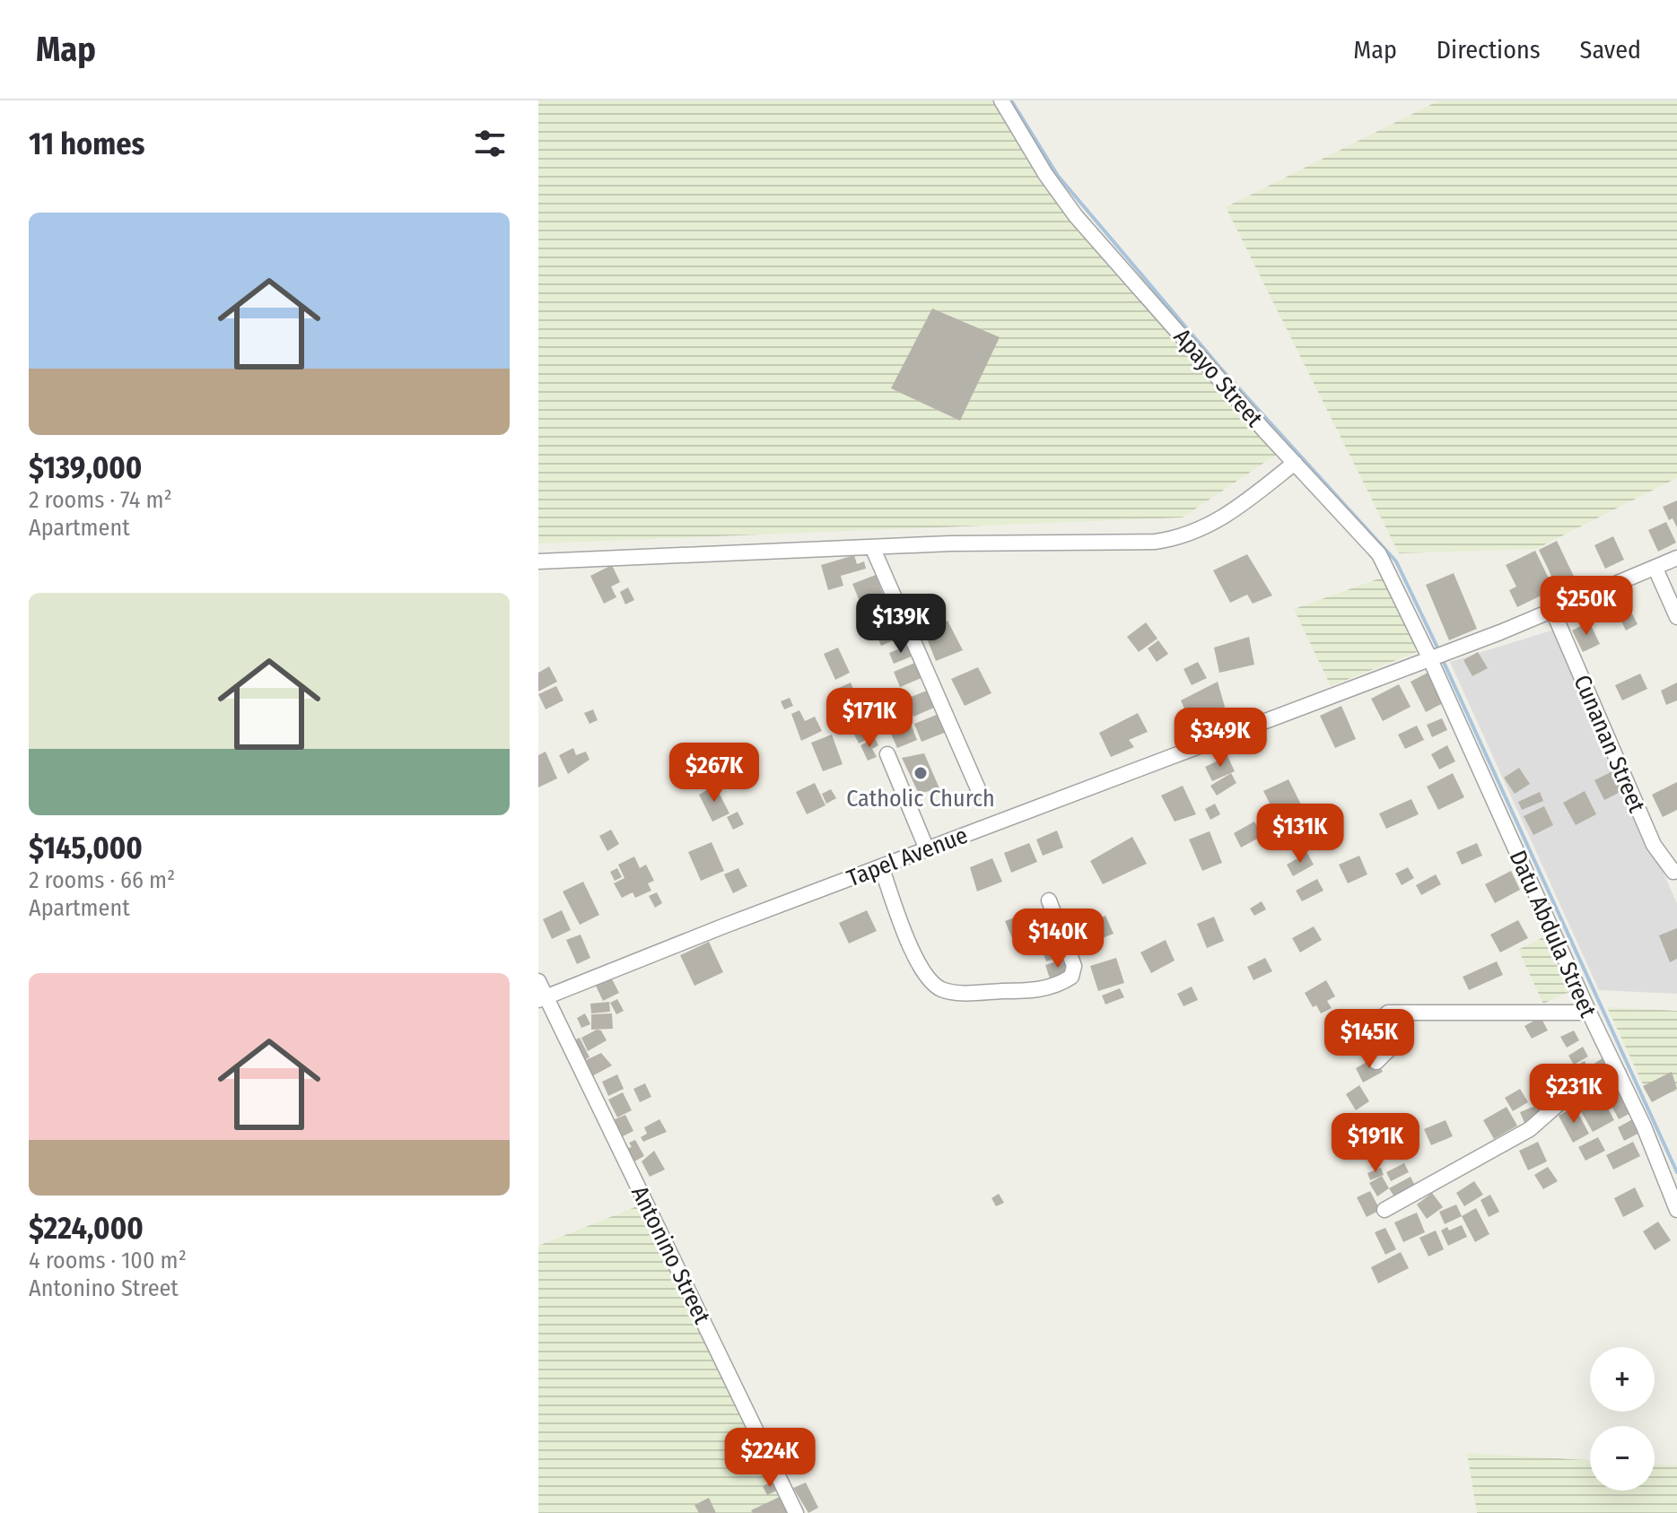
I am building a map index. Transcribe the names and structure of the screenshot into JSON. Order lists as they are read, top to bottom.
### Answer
{
  "streets": {
    "street": [
      "Apayo Street",
      "Cunanan Street",
      "Tapel Avenue",
      "Datu Abdula Street",
      "Antonino Street"
    ]
  },
  "crossings": [
    ["Apayo Street", "Tapel Avenue"],
    ["Apayo Street", "Datu Abdula Street"],
    ["Cunanan Street", "Tapel Avenue"],
    ["Tapel Avenue", "Datu Abdula Street"],
    ["Tapel Avenue", "Antonino Street"]
  ],
  "places": ["Catholic Church"],
  "page": {
    "header": "Map",
    "nav": ["Map", "Directions", "Saved"],
    "heading": "11 homes",
    "list": [
      {
        "name": "$139,000",
        "note": "2 rooms · 74 m² · Apartment"
      },
      {
        "name": "$145,000",
        "note": "2 rooms · 66 m² · Apartment"
      },
      {
        "name": "$224,000",
        "note": "4 rooms · 100 m² · Antonino Street"
      }
    ],
    "price": [
      "$250K",
      "$139K",
      "$171K",
      "$349K",
      "$267K",
      "$131K",
      "$140K",
      "$145K",
      "$231K",
      "$191K",
      "$224K"
    ],
    "map_buttons": ["+", "−"]
  }
}
